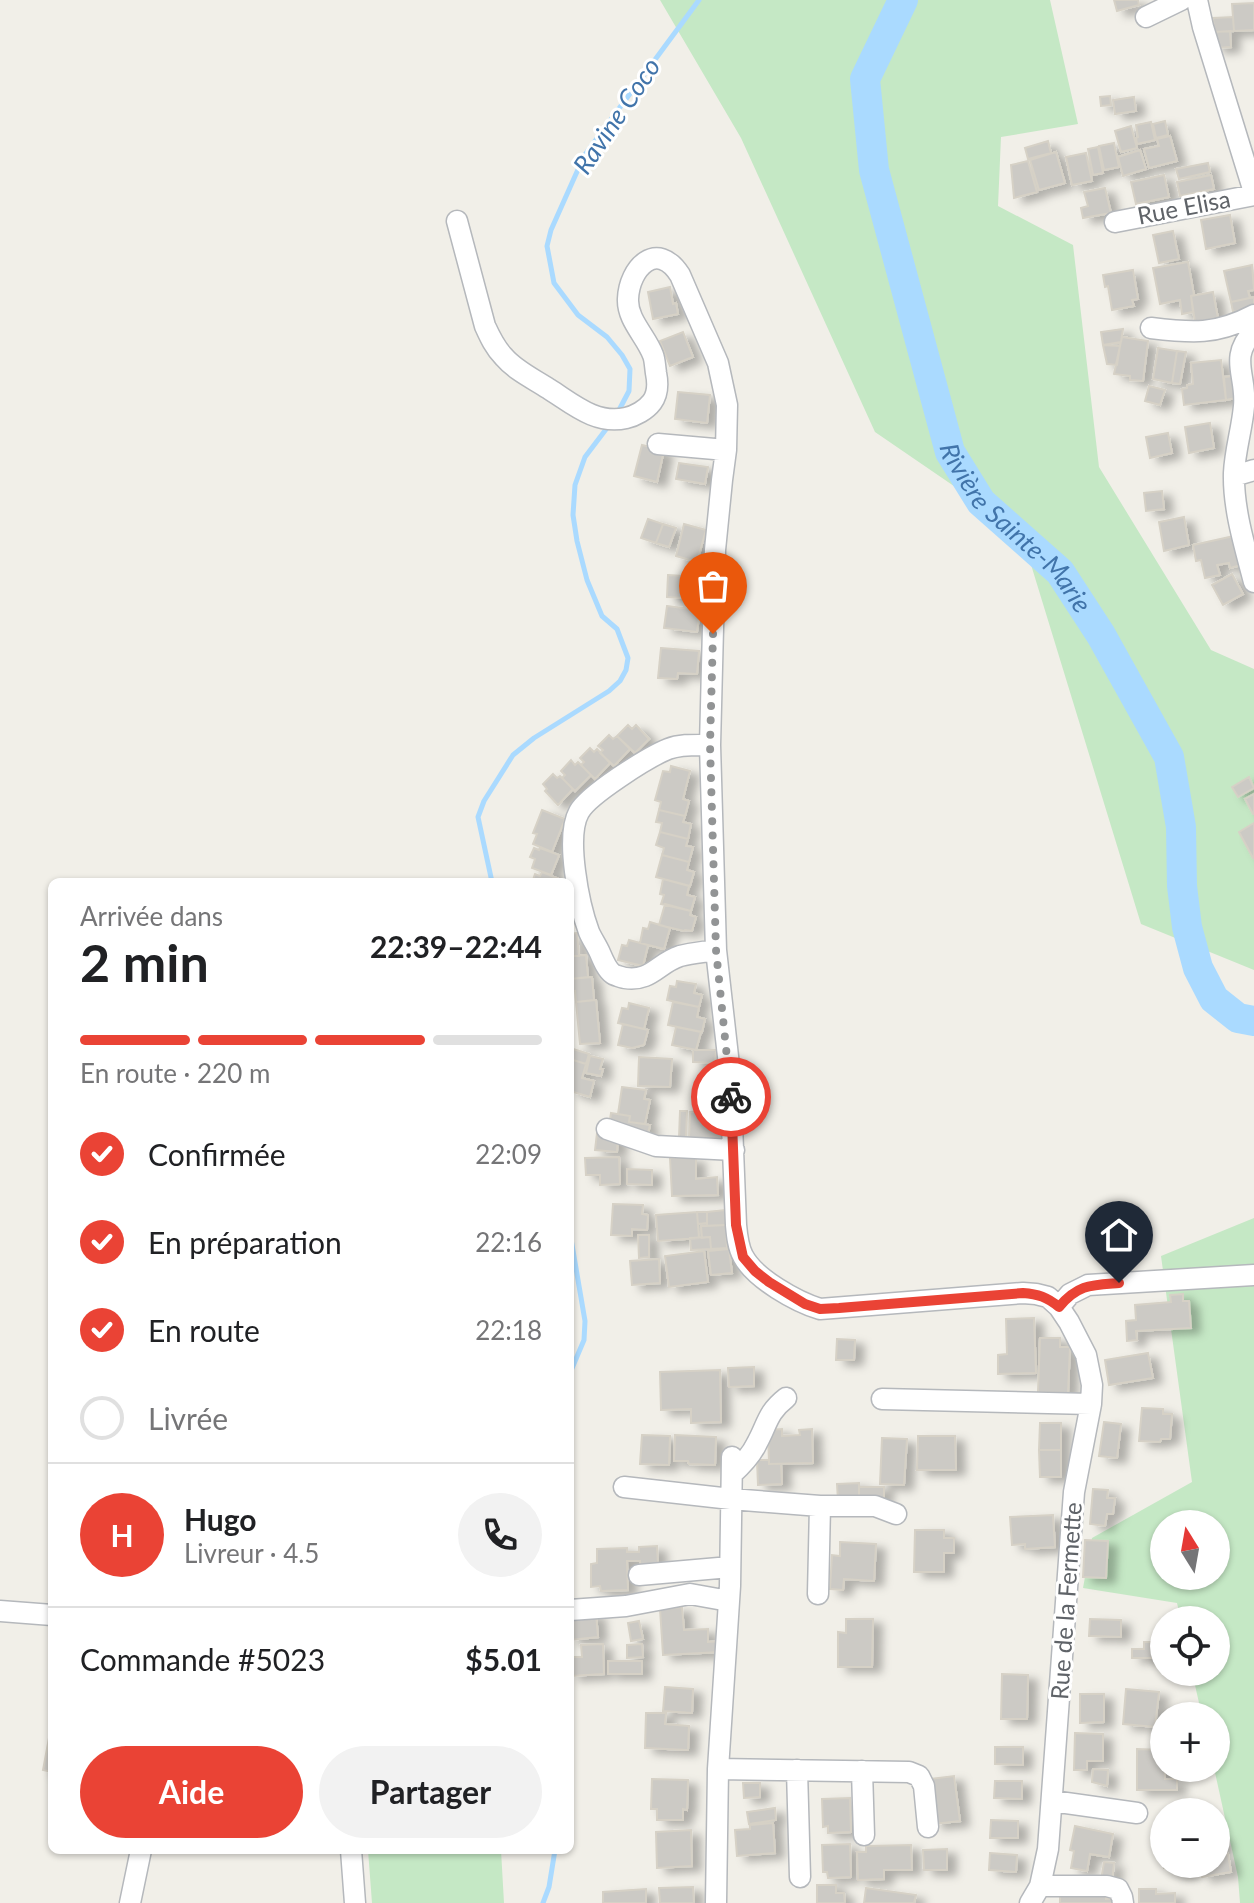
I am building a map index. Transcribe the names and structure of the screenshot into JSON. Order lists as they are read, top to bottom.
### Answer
{
  "streets": {
    "street": ["Rue Elisa", "Rue de la Fermette"]
  },
  "water": ["Ravine Coco", "Rivière Sainte-Marie"],
  "north": "top",
  "page": {
    "heading": ["2 min", "Arrivée dans", "22:39–22:44"],
    "panel": [
      "Hugo",
      "Livreur · 4.5",
      "Commande #5023",
      "$5.01"
    ],
    "bar": "En route · 220 m",
    "list": [
      ["Confirmée", "22:09"],
      ["En préparation", "22:16"],
      ["En route", "22:18"],
      "Livrée"
    ],
    "round": "H",
    "map_buttons": ["+", "−"],
    "buttons": ["Aide", "Partager"]
  }
}
